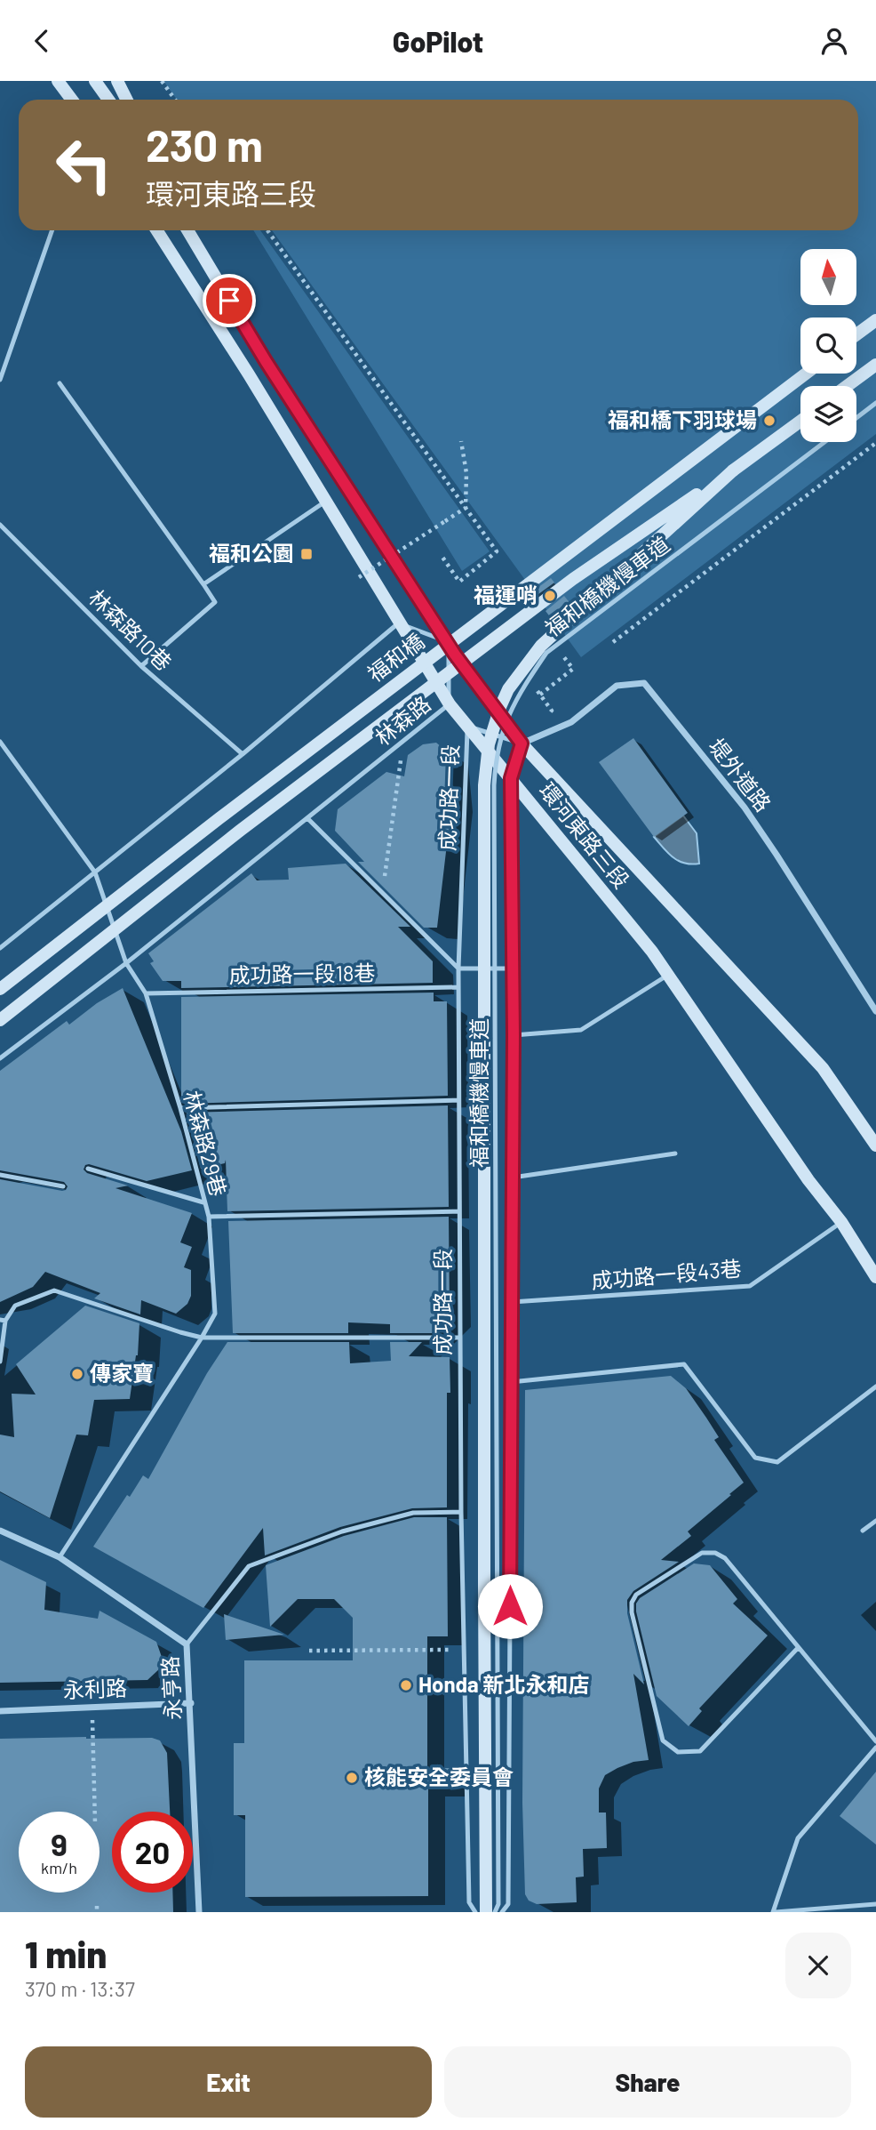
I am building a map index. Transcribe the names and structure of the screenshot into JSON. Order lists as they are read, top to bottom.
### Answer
{
  "streets": {
    "main road": ["福和橋", "環河東路三段"],
    "street": ["堤外道路", "永亨路", "永利路"],
    "lane": [
      "福和橋機慢車道",
      "林森路10巷",
      "林森路",
      "成功路一段",
      "成功路一段18巷",
      "林森路29巷",
      "成功路一段43巷"
    ]
  },
  "crossings": [
    ["林森路", "環河東路三段"],
    ["林森路", "林森路29巷"],
    ["堤外道路", "成功路一段"],
    ["堤外道路", "環河東路三段"],
    ["成功路一段", "環河東路三段"],
    ["成功路一段", "成功路一段18巷"],
    ["環河東路三段", "成功路一段43巷"],
    ["成功路一段18巷", "林森路29巷"],
    ["林森路29巷", "永亨路"],
    ["永亨路", "永利路"]
  ],
  "places": {
    "other": [
      "福和橋下羽球場",
      "福運哨",
      "傳家寶",
      "Honda 新北永和店",
      "核能安全委員會"
    ],
    "transit": ["福和公園"]
  },
  "north": "top",
  "page": {
    "header": "GoPilot",
    "turn": ["230 m", "環河東路三段"],
    "speed": "9 km/h",
    "limit": "20",
    "heading": ["1 min", "370 m · 13:37"],
    "buttons": ["Exit", "Share"]
  }
}
